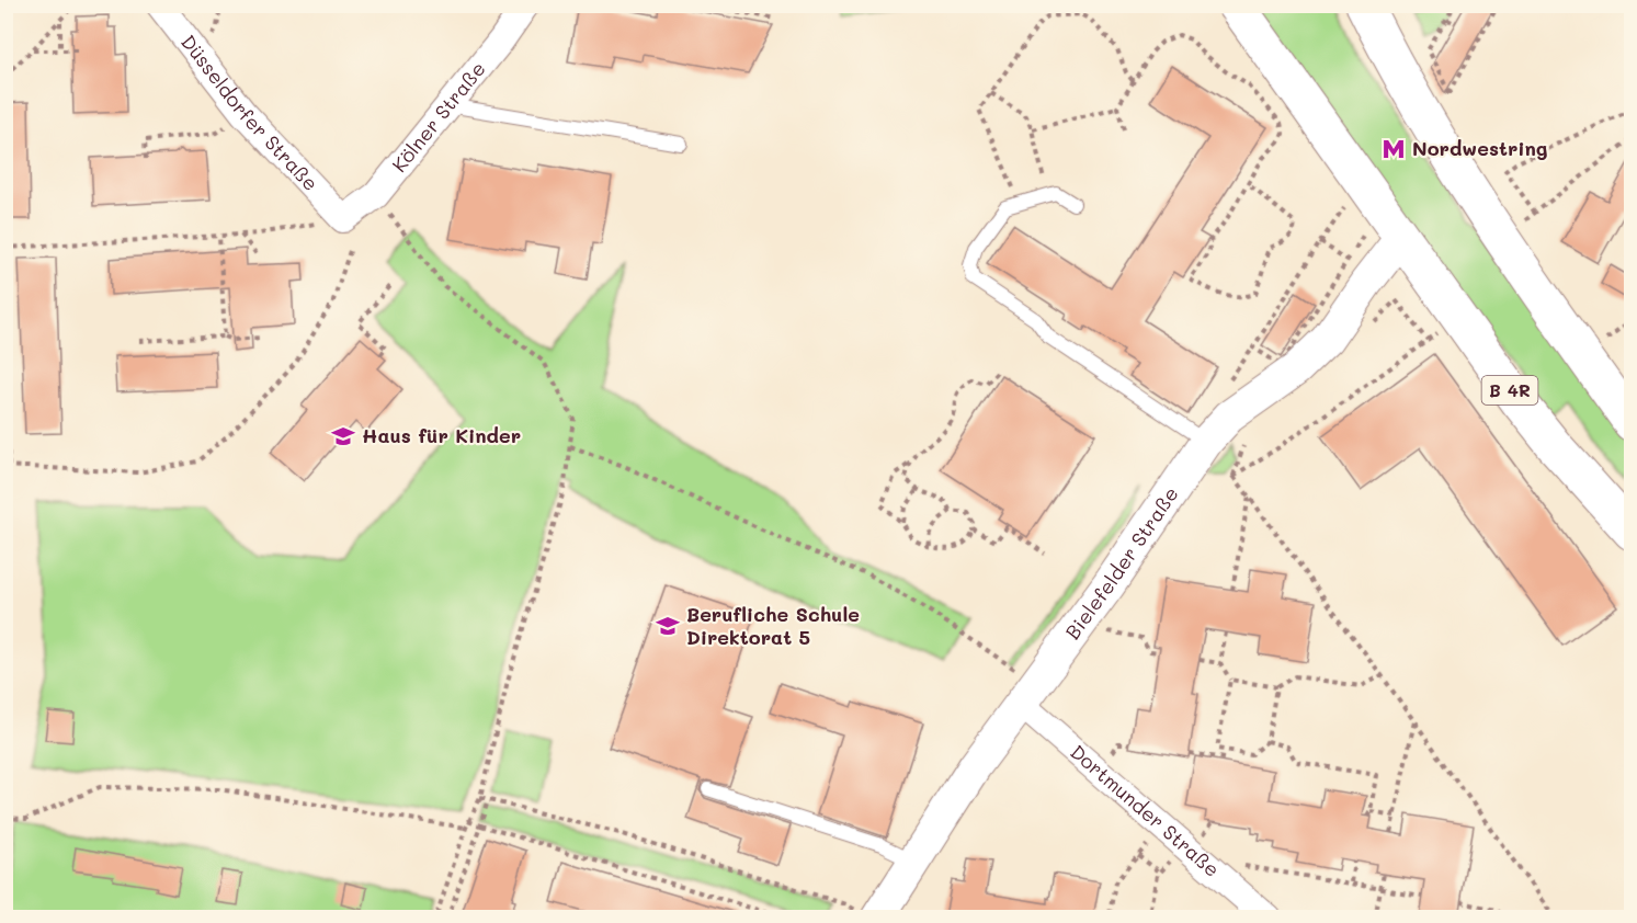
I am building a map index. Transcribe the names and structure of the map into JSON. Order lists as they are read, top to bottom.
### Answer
{
  "streets": {
    "main road": ["B 4R"],
    "street": [
      "Düsseldorfer Straße",
      "Kölner Straße",
      "Bielefelder Straße",
      "Dortmunder Straße"
    ]
  },
  "crossings": [
    ["Düsseldorfer Straße", "Kölner Straße"],
    ["B 4R", "Bielefelder Straße"],
    ["Bielefelder Straße", "Dortmunder Straße"]
  ],
  "places": {
    "metro station": ["Nordwestring"],
    "school or university": ["Haus für Kinder", "Berufliche Schule Direktorat 5"]
  }
}
